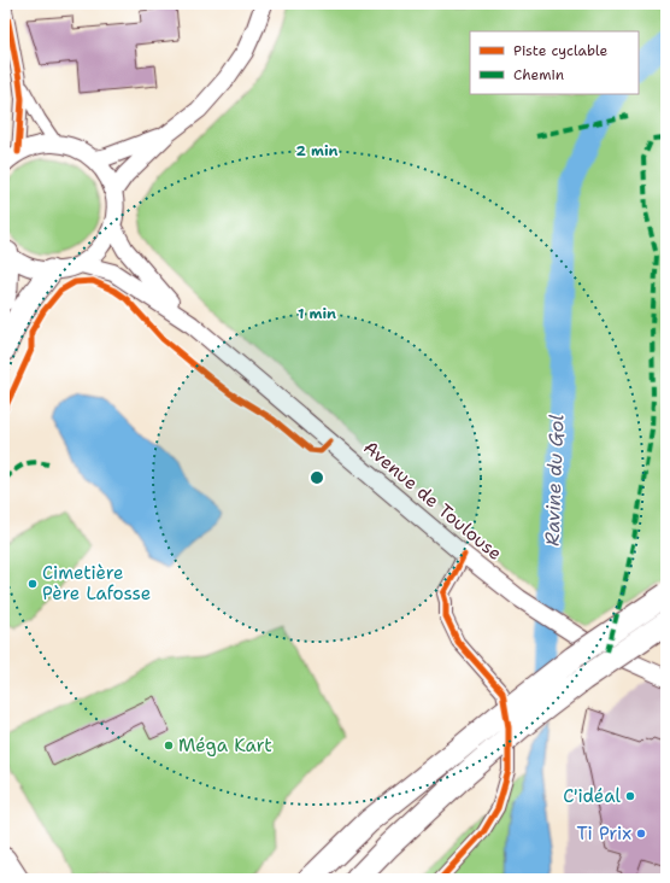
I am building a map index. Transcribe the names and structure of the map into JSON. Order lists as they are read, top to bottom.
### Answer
{
  "streets": {
    "main road": ["Avenue de Toulouse"]
  },
  "water": ["Ravine du Gol"],
  "places": [
    "Cimetière Père Lafosse",
    "Méga Kart",
    "C'idéal",
    "Ti Prix"
  ],
  "legend": ["Piste cyclable", "Chemin"],
  "rings": ["2 min", "1 min"]
}
